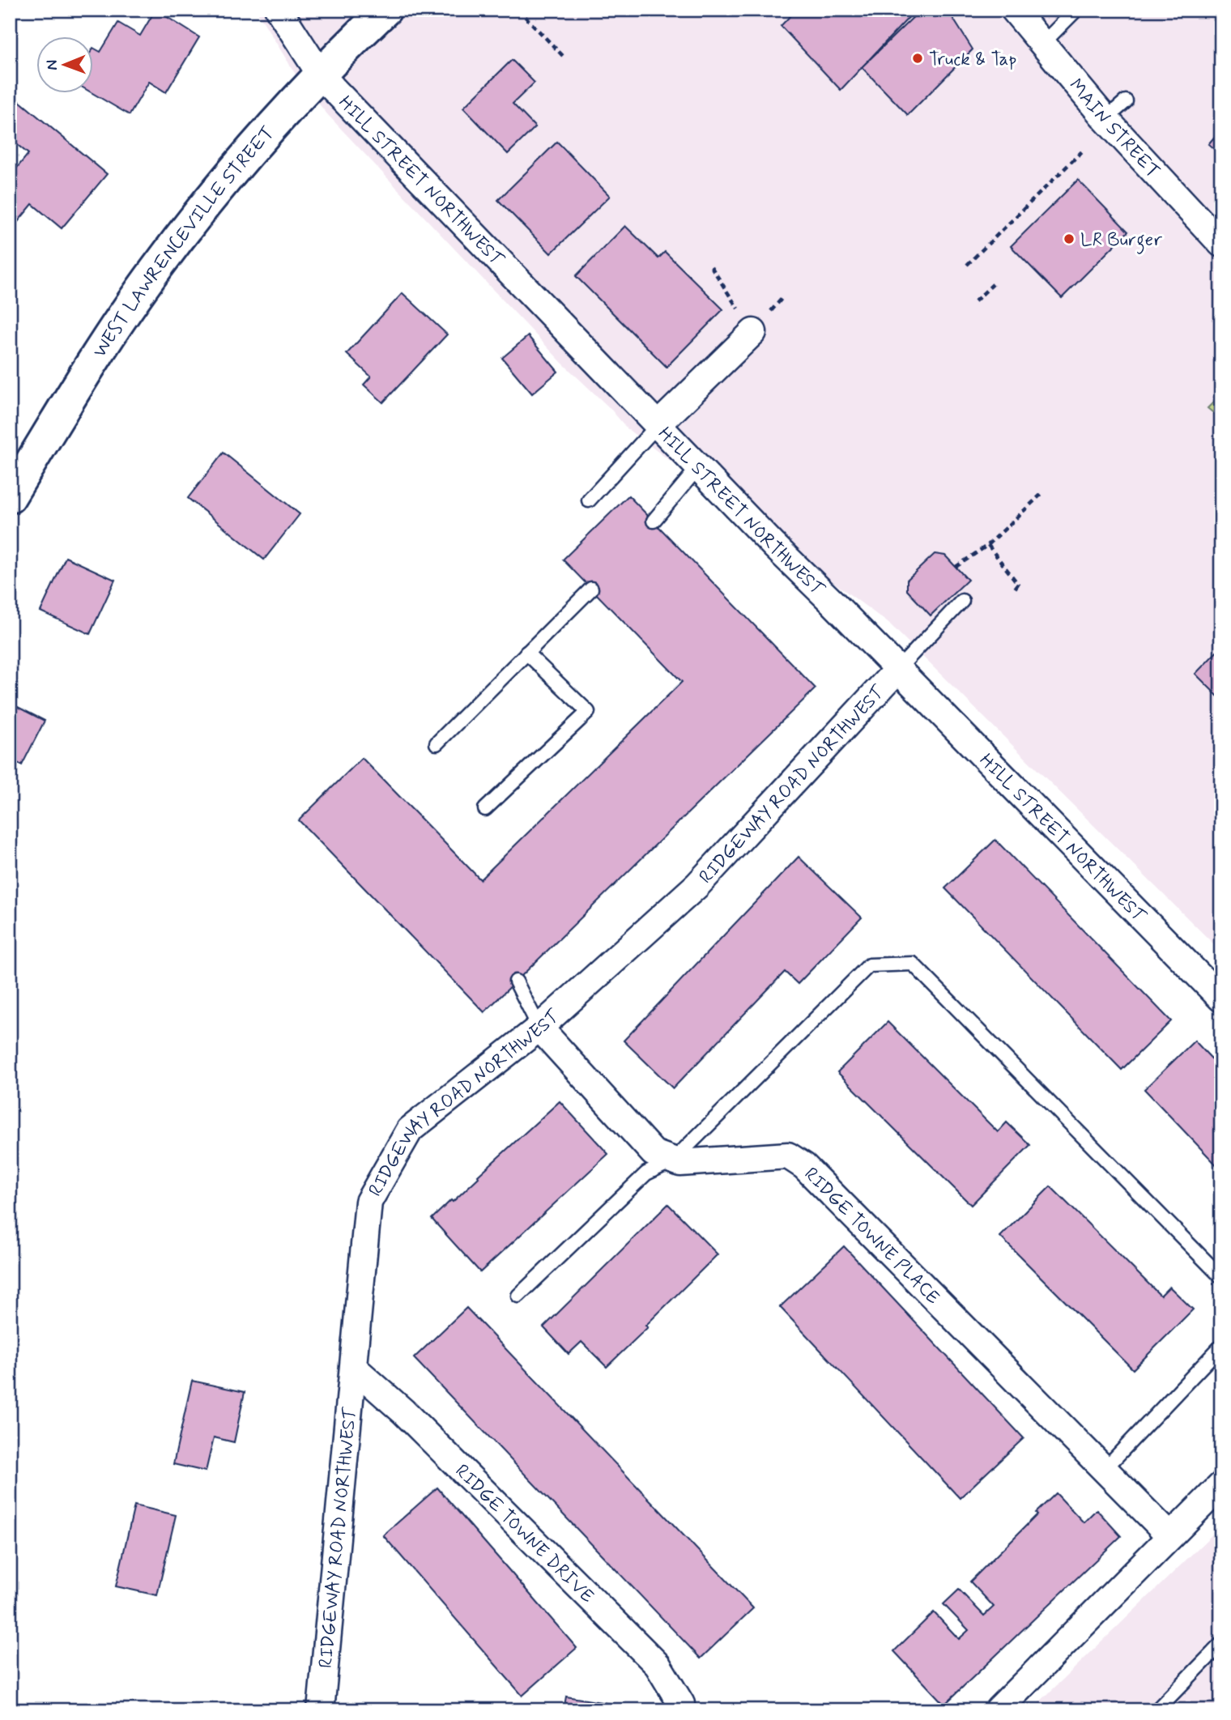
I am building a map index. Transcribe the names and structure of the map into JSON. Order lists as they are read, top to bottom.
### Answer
{
  "streets": {
    "street": [
      "MAIN STREET",
      "HILL STREET NORTHWEST",
      "WEST LAWRENCEVILLE STREET",
      "RIDGEWAY ROAD NORTHWEST",
      "RIDGE TOWNE PLACE",
      "RIDGE TOWNE DRIVE"
    ]
  },
  "crossings": [
    ["HILL STREET NORTHWEST", "WEST LAWRENCEVILLE STREET"],
    ["HILL STREET NORTHWEST", "RIDGEWAY ROAD NORTHWEST"],
    ["RIDGEWAY ROAD NORTHWEST", "RIDGE TOWNE PLACE"],
    ["RIDGEWAY ROAD NORTHWEST", "RIDGE TOWNE DRIVE"]
  ],
  "places": ["Truck & Tap", "LR Burger"],
  "north": "left"
}
